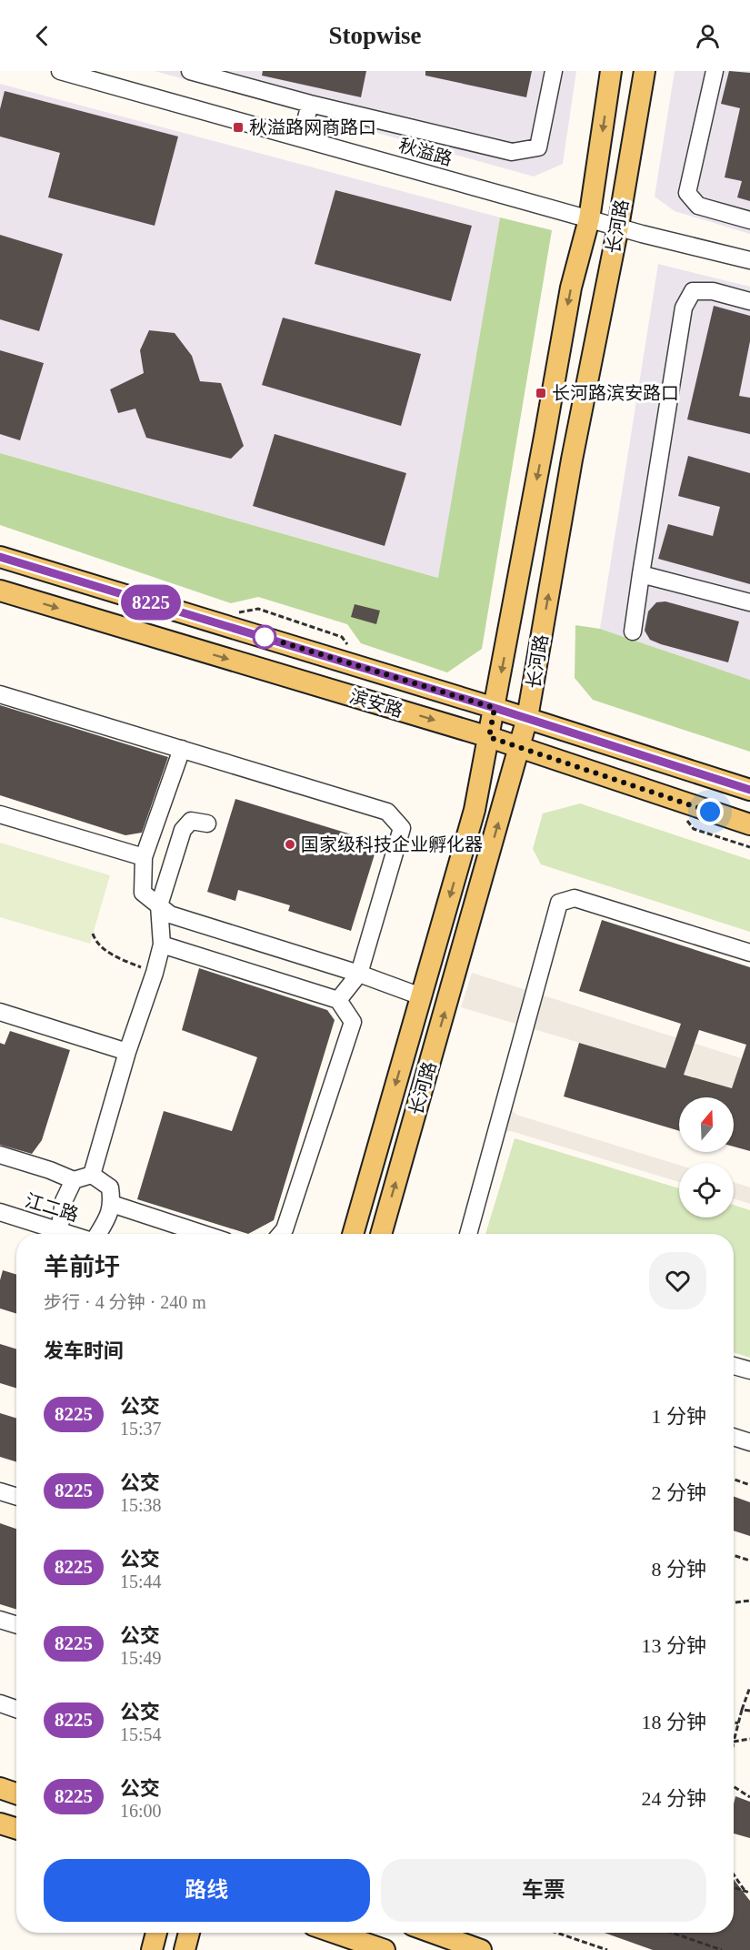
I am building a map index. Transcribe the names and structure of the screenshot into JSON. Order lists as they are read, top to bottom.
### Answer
{
  "streets": {
    "main road": ["长河路", "滨安路"],
    "street": ["秋溢路", "江二路"]
  },
  "crossings": [
    ["秋溢路", "长河路"],
    ["长河路", "滨安路"]
  ],
  "places": {
    "transit": ["秋溢路网商路口", "长河路滨安路口"],
    "other": ["国家级科技企业孵化器"]
  },
  "lines": ["bus line 8225"],
  "north": "top",
  "page": {
    "header": "Stopwise",
    "on_map": "8225",
    "heading": [
      ["羊前圩", "步行 · 4 分钟 · 240 m"],
      "发车时间"
    ],
    "list": [
      {
        "mark": "8225",
        "name": "公交",
        "note": "15:37",
        "value": "1 分钟"
      },
      {
        "mark": "8225",
        "name": "公交",
        "note": "15:38",
        "value": "2 分钟"
      },
      {
        "mark": "8225",
        "name": "公交",
        "note": "15:44",
        "value": "8 分钟"
      },
      {
        "mark": "8225",
        "name": "公交",
        "note": "15:49",
        "value": "13 分钟"
      },
      {
        "mark": "8225",
        "name": "公交",
        "note": "15:54",
        "value": "18 分钟"
      },
      {
        "mark": "8225",
        "name": "公交",
        "note": "16:00",
        "value": "24 分钟"
      }
    ],
    "buttons": ["路线", "车票"]
  }
}
